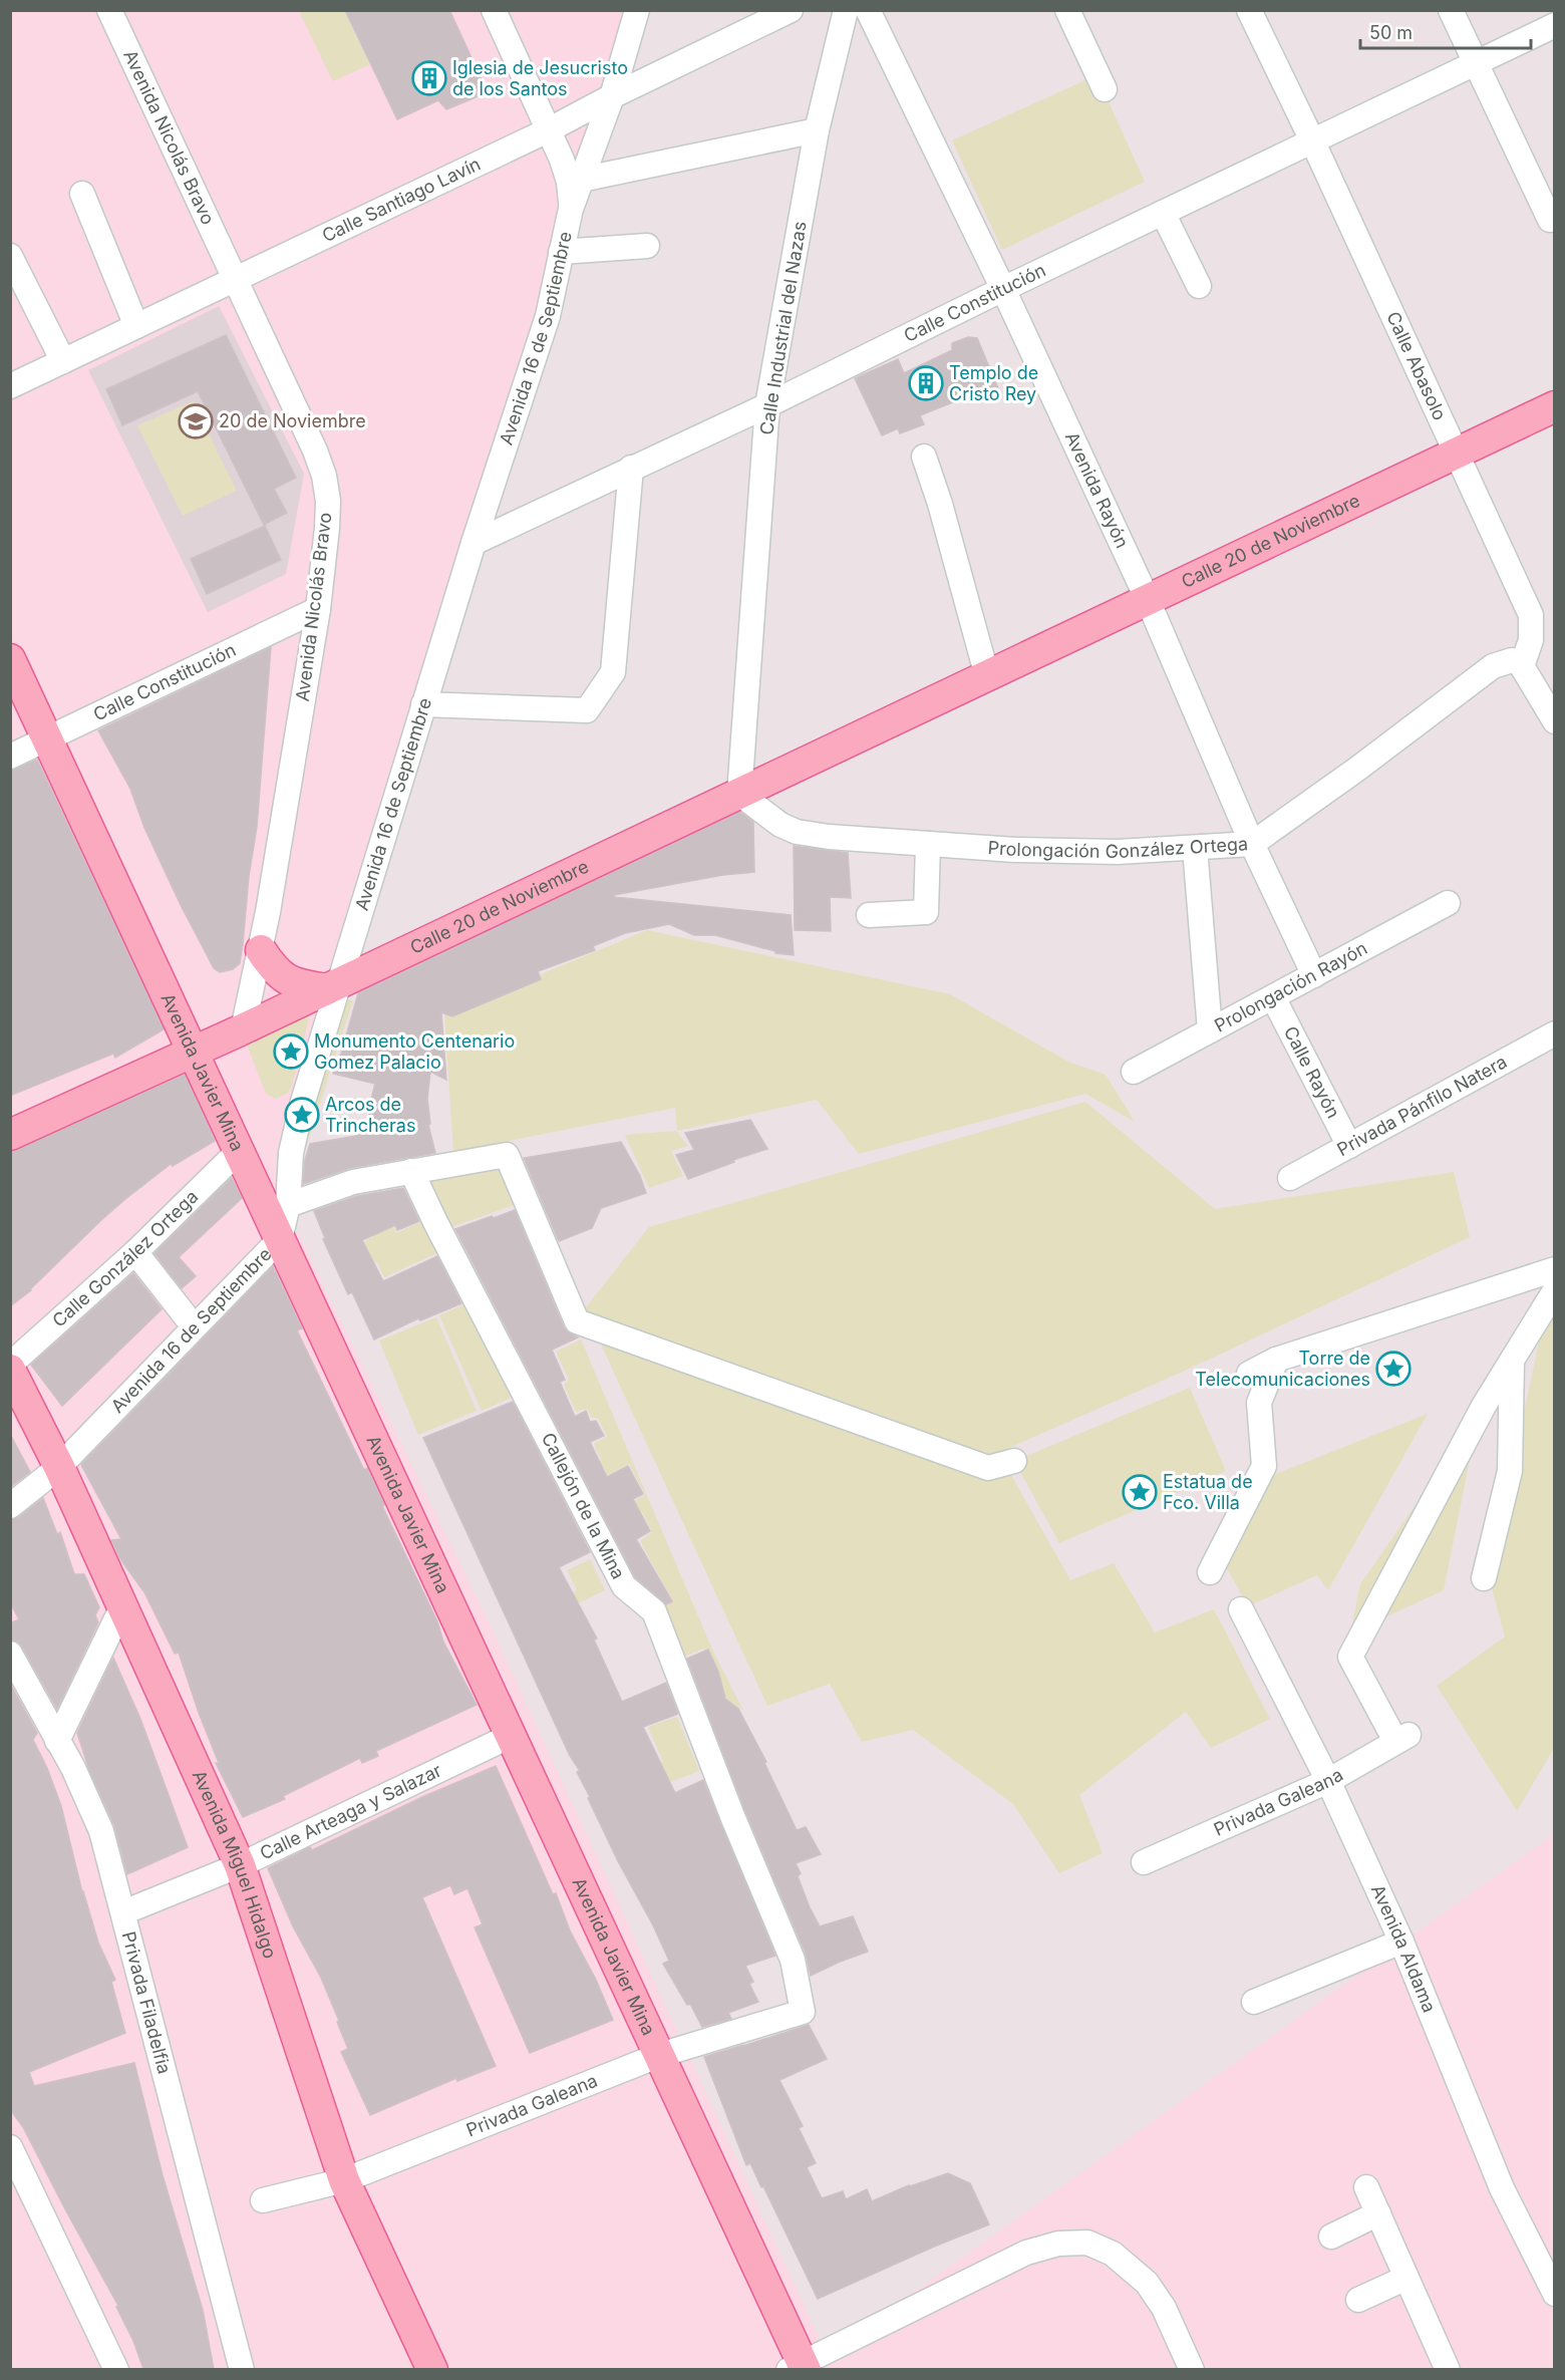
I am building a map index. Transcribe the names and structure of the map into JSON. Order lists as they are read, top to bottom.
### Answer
{
  "streets": {
    "main road": ["Calle 20 de Noviembre", "Avenida Javier Mina", "Avenida Miguel Hidalgo"],
    "street": [
      "Avenida Nicolás Bravo",
      "Calle Santiago Lavín",
      "Calle Constitución",
      "Calle Industrial del Nazas",
      "Avenida 16 de Septiembre",
      "Calle Abasolo",
      "Avenida Rayón",
      "Prolongación González Ortega",
      "Prolongación Rayón",
      "Calle Rayón",
      "Privada Pánfilo Natera",
      "Calle González Ortega",
      "Callejón de la Mina",
      "Privada Galeana",
      "Calle Arteaga y Salazar",
      "Avenida Aldama",
      "Privada Filadelfia"
    ]
  },
  "crossings": [
    ["Avenida Nicolás Bravo", "Calle Santiago Lavín"],
    ["Avenida Nicolás Bravo", "Calle Constitución"],
    ["Avenida Nicolás Bravo", "Calle 20 de Noviembre"],
    ["Calle Santiago Lavín", "Avenida 16 de Septiembre"],
    ["Calle Constitución", "Calle Industrial del Nazas"],
    ["Calle Constitución", "Avenida 16 de Septiembre"],
    ["Calle Constitución", "Calle Abasolo"],
    ["Calle Constitución", "Avenida Rayón"],
    ["Calle Constitución", "Avenida Javier Mina"],
    ["Calle Industrial del Nazas", "Calle 20 de Noviembre"],
    ["Calle Industrial del Nazas", "Prolongación González Ortega"],
    ["Avenida 16 de Septiembre", "Calle 20 de Noviembre"],
    ["Avenida 16 de Septiembre", "Avenida Javier Mina"],
    ["Avenida 16 de Septiembre", "Avenida Miguel Hidalgo"],
    ["Calle Abasolo", "Calle 20 de Noviembre"],
    ["Calle Abasolo", "Prolongación González Ortega"],
    ["Avenida Rayón", "Calle 20 de Noviembre"],
    ["Avenida Rayón", "Prolongación González Ortega"],
    ["Avenida Rayón", "Prolongación Rayón"],
    ["Calle 20 de Noviembre", "Prolongación González Ortega"],
    ["Calle 20 de Noviembre", "Avenida Javier Mina"],
    ["Prolongación Rayón", "Calle Rayón"],
    ["Calle Rayón", "Privada Pánfilo Natera"],
    ["Avenida Javier Mina", "Calle González Ortega"],
    ["Avenida Javier Mina", "Privada Galeana"],
    ["Avenida Javier Mina", "Calle Arteaga y Salazar"],
    ["Callejón de la Mina", "Privada Galeana"],
    ["Privada Galeana", "Avenida Miguel Hidalgo"],
    ["Privada Galeana", "Avenida Aldama"],
    ["Calle Arteaga y Salazar", "Avenida Miguel Hidalgo"],
    ["Calle Arteaga y Salazar", "Privada Filadelfia"]
  ],
  "places": {
    "building": ["Iglesia de Jesucristo de los Santos", "Templo de Cristo Rey"],
    "school or university": ["20 de Noviembre"],
    "place": [
      "Monumento Centenario Gomez Palacio",
      "Arcos de Trincheras",
      "Torre de Telecomunicaciones",
      "Estatua de Fco. Villa"
    ]
  },
  "scale_bar": "50 m"
}
